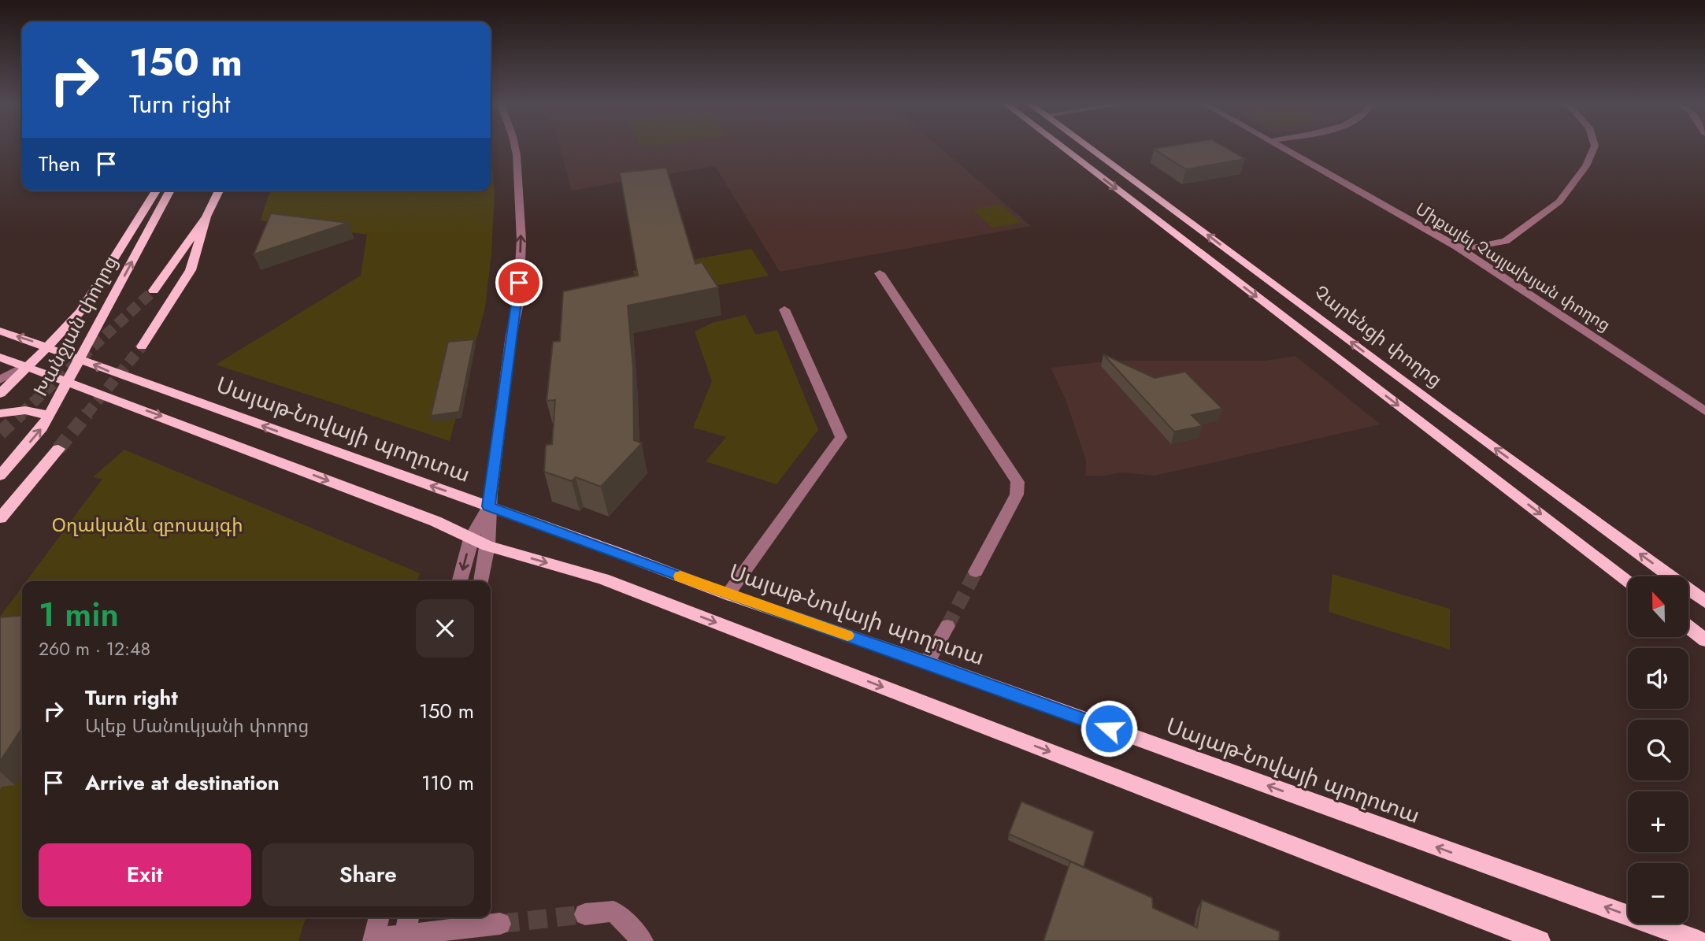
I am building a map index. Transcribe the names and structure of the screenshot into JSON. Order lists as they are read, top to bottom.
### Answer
{
  "streets": {
    "main road": ["Խանջյան փողոց", "Չարենցի փողոց", "Սայաթ-Նովայի պողոտա"],
    "street": ["Միքայել Չայլախյան փողոց"]
  },
  "crossings": [
    ["Խանջյան փողոց", "Սայաթ-Նովայի պողոտա"]
  ],
  "parks": ["Օղակաձև զբոսայգի"],
  "north": "top",
  "page": {
    "turn": ["150 m", "Turn right"],
    "then": "Then",
    "map_buttons": ["+", "−"],
    "heading": ["1 min", "260 m · 12:48"],
    "list": [
      {
        "name": "Turn right",
        "note": "Ալեք Մանուկյանի փողոց",
        "value": "150 m"
      },
      {
        "name": "Arrive at destination",
        "value": "110 m"
      }
    ],
    "buttons": ["Exit", "Share"]
  }
}
